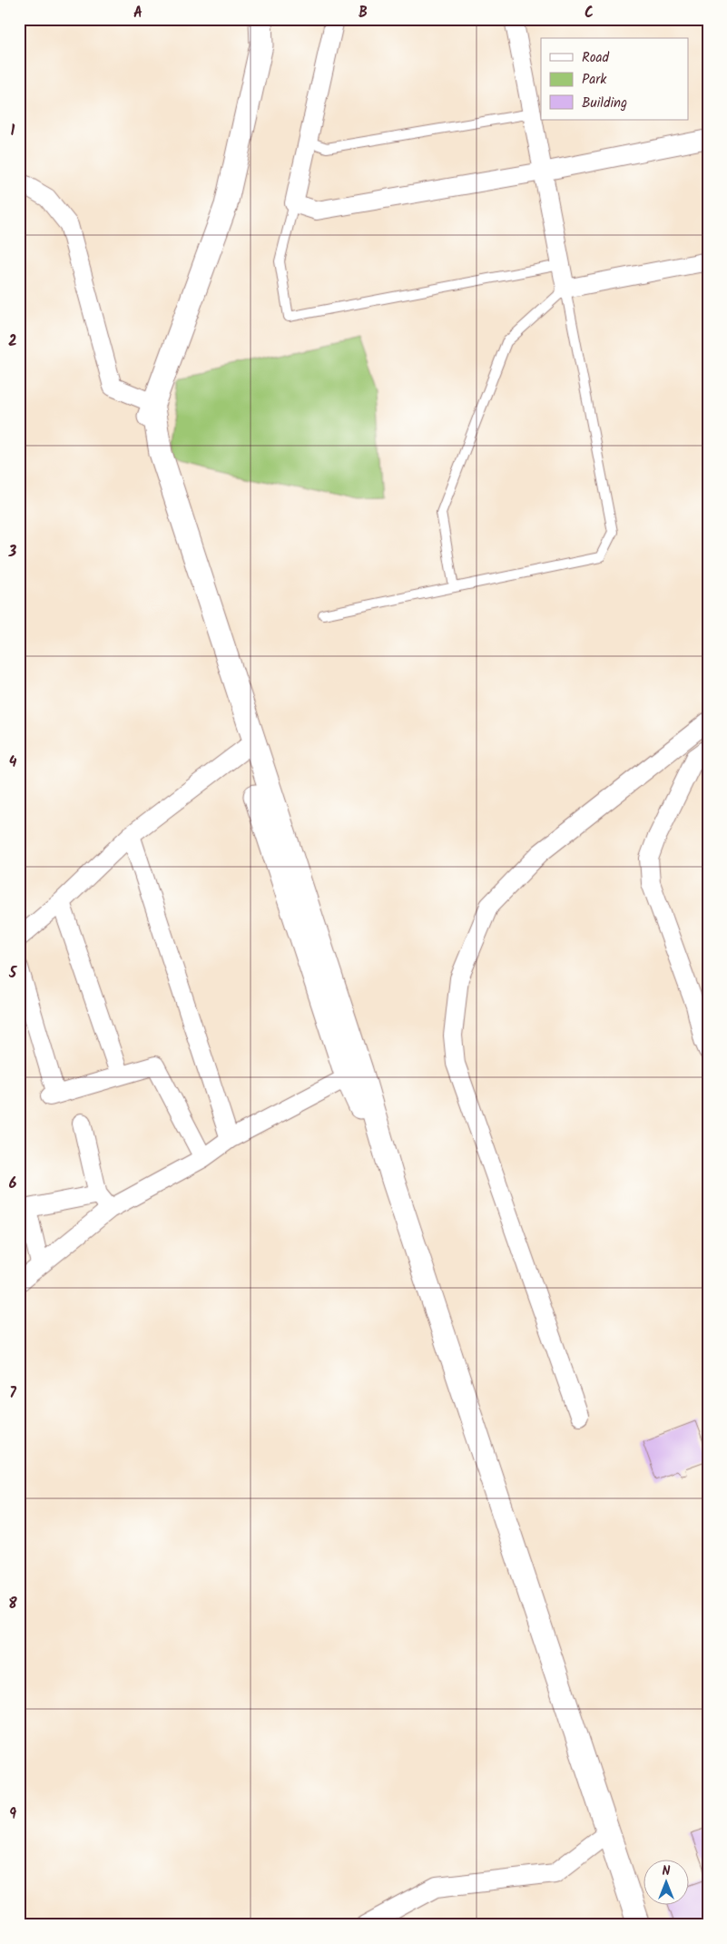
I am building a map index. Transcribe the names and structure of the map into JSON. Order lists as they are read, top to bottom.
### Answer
{
  "legend": ["Road", "Park", "Building"],
  "north": "top",
  "grid": {
    "columns": ["A", "B", "C"],
    "rows": [
      "1",
      "2",
      "3",
      "4",
      "5",
      "6",
      "7",
      "8",
      "9"
    ]
  }
}
